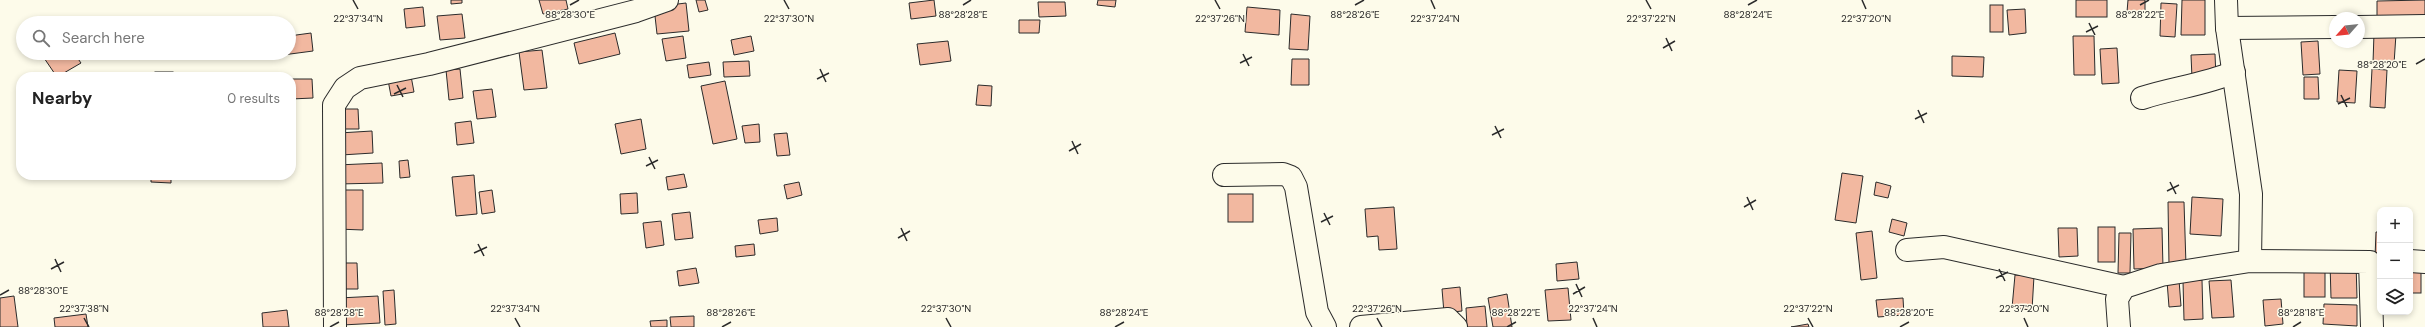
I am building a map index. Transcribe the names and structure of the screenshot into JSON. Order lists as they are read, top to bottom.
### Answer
{
  "north": "bottom left",
  "page": {
    "search": "Search here",
    "heading": ["Nearby", "0 results"],
    "map_buttons": ["+", "−"]
  },
  "coordinates": [
    "88°28'30\"E",
    "88°28'28\"E",
    "88°28'26\"E",
    "88°28'24\"E",
    "88°28'22\"E",
    "22°37'34\"N",
    "22°37'30\"N",
    "22°37'26\"N",
    "22°37'24\"N",
    "22°37'22\"N",
    "22°37'20\"N",
    "88°28'20\"E",
    "22°37'38\"N",
    "88°28'18\"E"
  ]
}
